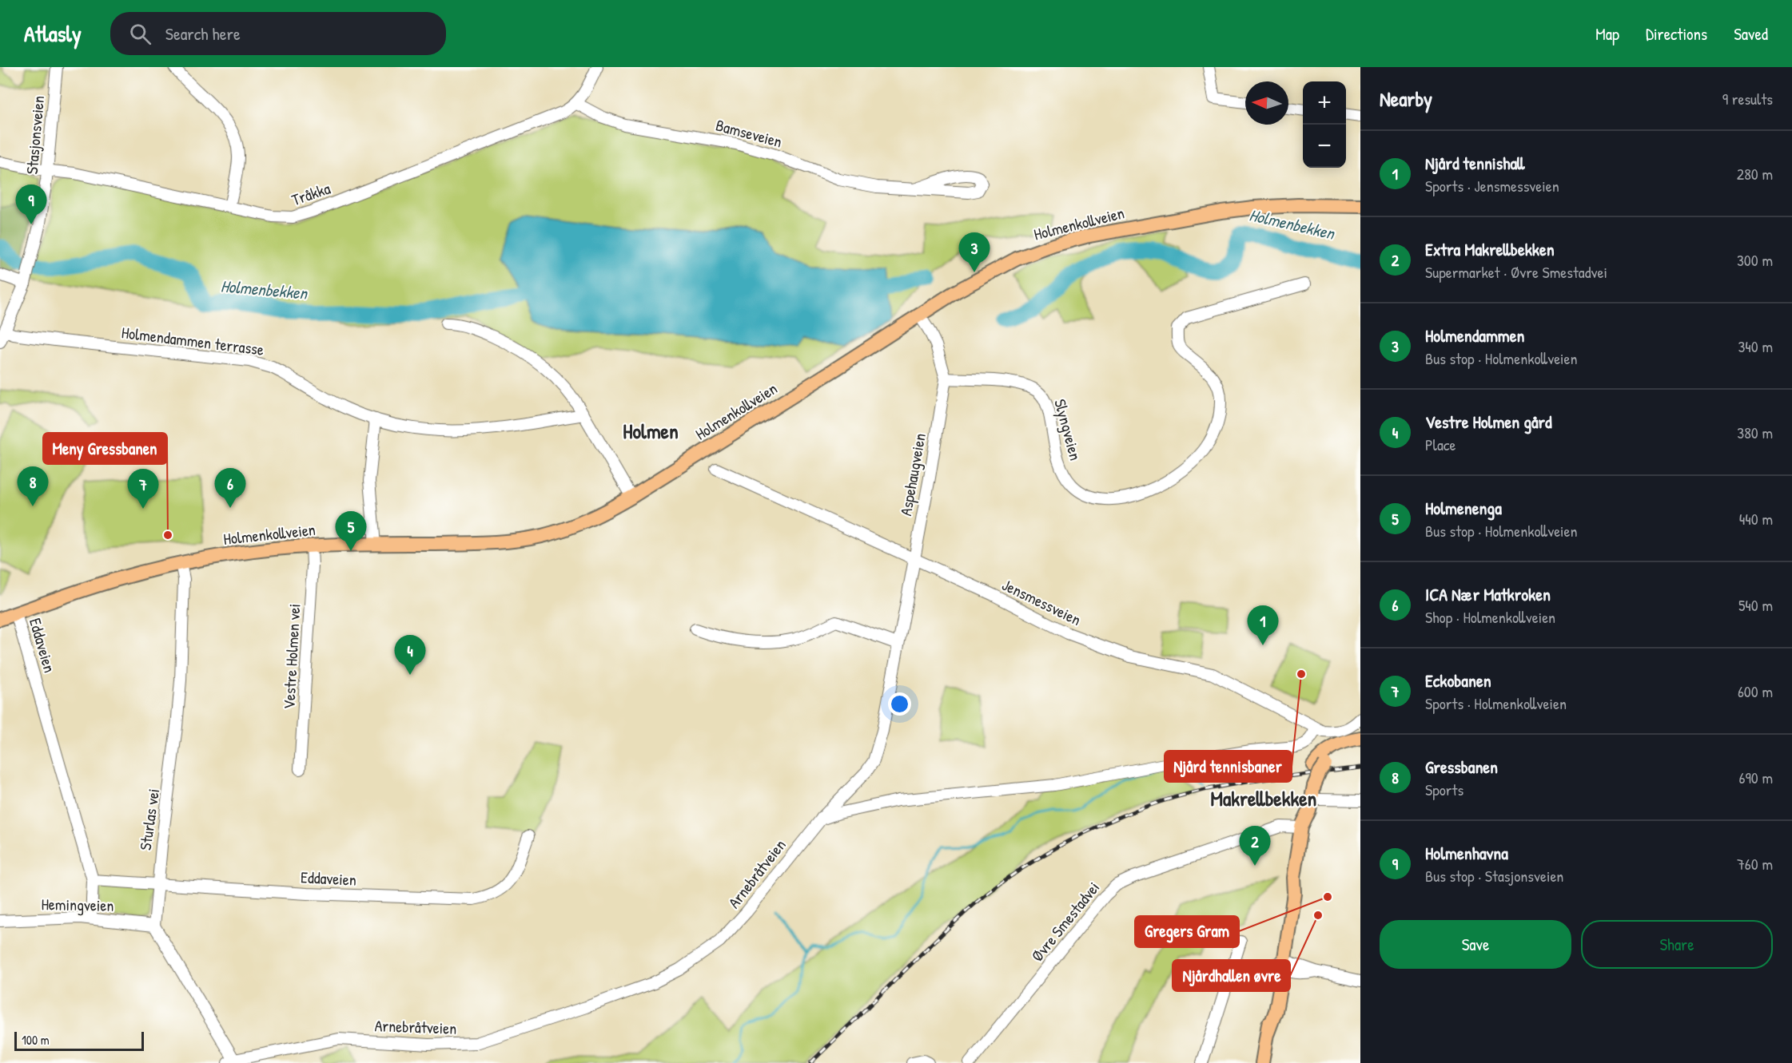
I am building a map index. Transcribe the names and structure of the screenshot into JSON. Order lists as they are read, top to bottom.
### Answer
{
  "streets": {
    "main road": ["Holmenkollveien"],
    "street": [
      "Bamseveien",
      "Stasjonsveien",
      "Tråkka",
      "Holmendammen terrasse",
      "Slyngveien",
      "Aspehaugveien",
      "Jensmessveien",
      "Eddaveien",
      "Vestre Holmen vei",
      "Sturlas vei",
      "Arnebråtveien",
      "Hemingveien",
      "Øvre Smestadvei"
    ]
  },
  "crossings": [
    ["Bamseveien", "Tråkka"],
    ["Stasjonsveien", "Tråkka"],
    ["Stasjonsveien", "Holmendammen terrasse"],
    ["Holmenkollveien", "Aspehaugveien"],
    ["Holmenkollveien", "Eddaveien"],
    ["Holmenkollveien", "Vestre Holmen vei"],
    ["Holmenkollveien", "Sturlas vei"],
    ["Slyngveien", "Aspehaugveien"],
    ["Aspehaugveien", "Jensmessveien"],
    ["Aspehaugveien", "Arnebråtveien"],
    ["Eddaveien", "Sturlas vei"],
    ["Eddaveien", "Hemingveien"],
    ["Sturlas vei", "Hemingveien"]
  ],
  "districts": ["Holmen", "Makrellbekken"],
  "water": ["Holmenbekken"],
  "places": [
    "Meny Gressbanen",
    "Njård tennisbaner",
    "Gregers Gram",
    "Njårdhallen øvre"
  ],
  "scale_bar": "100 m",
  "north": "left",
  "page": {
    "header": "Atlasly",
    "search": "Search here",
    "nav": ["Map", "Directions", "Saved"],
    "heading": ["Nearby", "9 results"],
    "map_buttons": ["+", "−"],
    "list": [
      {
        "mark": "1",
        "name": "Njård tennishall",
        "note": "Sports · Jensmessveien",
        "value": "280 m"
      },
      {
        "mark": "2",
        "name": "Extra Makrellbekken",
        "note": "Supermarket · Øvre Smestadvei",
        "value": "300 m"
      },
      {
        "mark": "3",
        "name": "Holmendammen",
        "note": "Bus stop · Holmenkollveien",
        "value": "340 m"
      },
      {
        "mark": "4",
        "name": "Vestre Holmen gård",
        "note": "Place",
        "value": "380 m"
      },
      {
        "mark": "5",
        "name": "Holmenenga",
        "note": "Bus stop · Holmenkollveien",
        "value": "440 m"
      },
      {
        "mark": "6",
        "name": "ICA Nær Matkroken",
        "note": "Shop · Holmenkollveien",
        "value": "540 m"
      },
      {
        "mark": "7",
        "name": "Eckobanen",
        "note": "Sports · Holmenkollveien",
        "value": "600 m"
      },
      {
        "mark": "8",
        "name": "Gressbanen",
        "note": "Sports",
        "value": "690 m"
      },
      {
        "mark": "9",
        "name": "Holmenhavna",
        "note": "Bus stop · Stasjonsveien",
        "value": "760 m"
      }
    ],
    "pins": [
      "9",
      "3",
      "8",
      "6",
      "7",
      "5",
      "1",
      "4",
      "2"
    ],
    "buttons": ["Save", "Share"],
    "scale": "100 m"
  }
}
